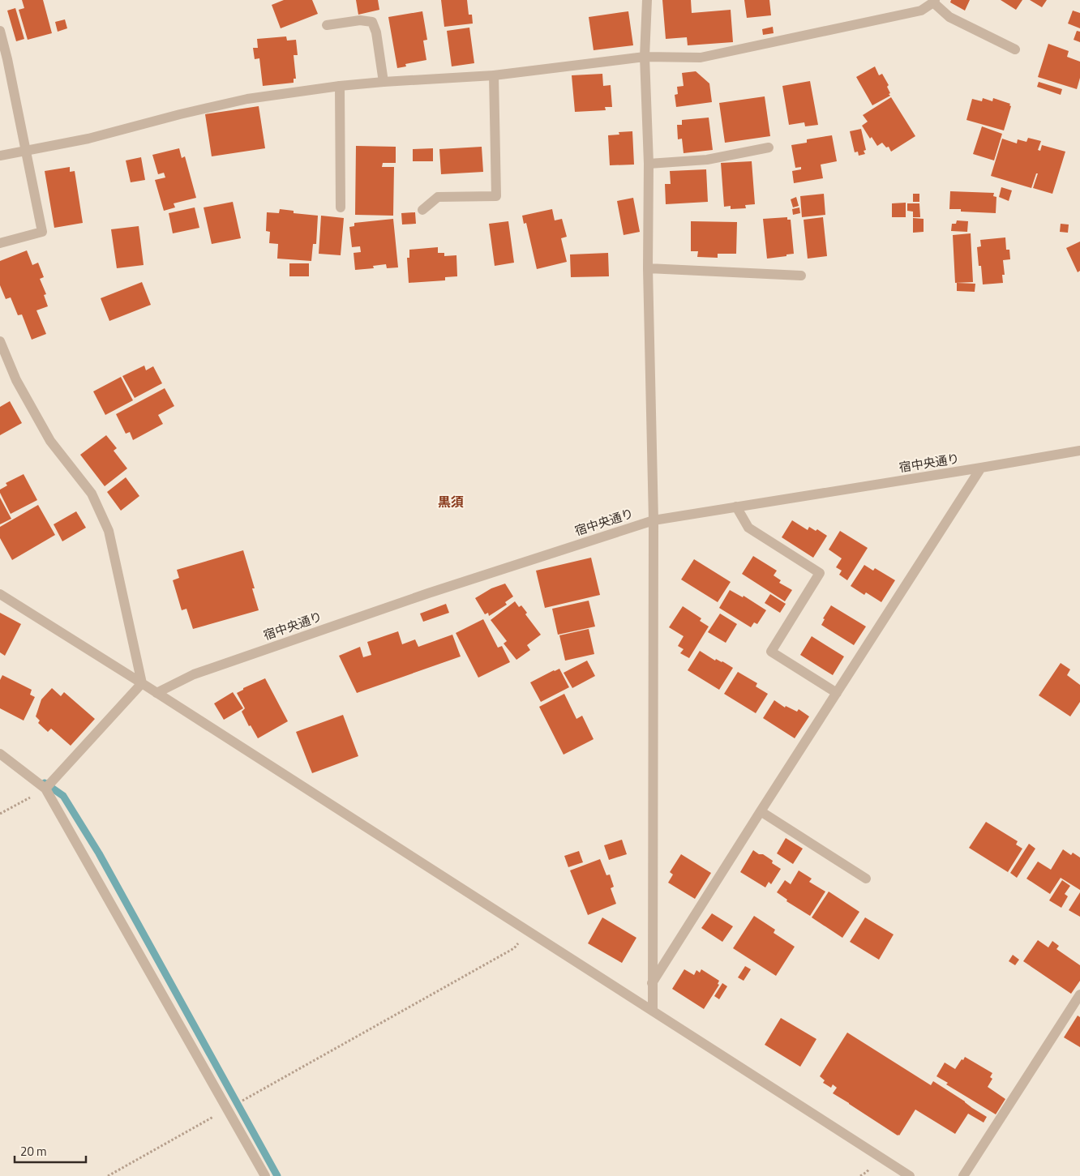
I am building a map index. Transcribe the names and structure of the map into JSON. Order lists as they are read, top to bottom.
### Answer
{
  "streets": {
    "street": ["宿中央通り"]
  },
  "districts": ["黒須"],
  "scale_bar": "20 m"
}
